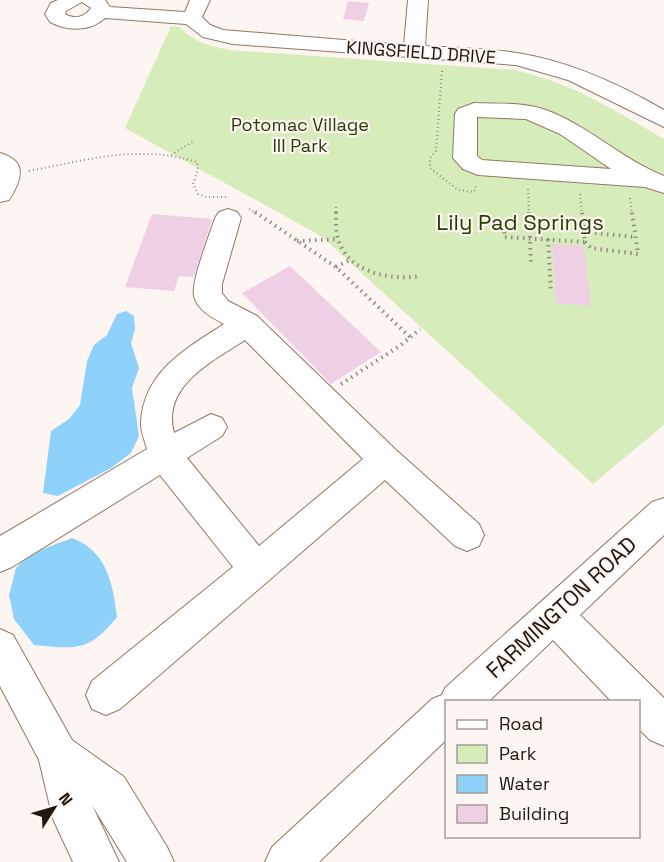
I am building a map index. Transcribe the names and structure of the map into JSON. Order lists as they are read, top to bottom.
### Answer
{
  "streets": {
    "street": ["KINGSFIELD DRIVE", "FARMINGTON ROAD"]
  },
  "parks": ["Potomac Village III Park", "Lily Pad Springs"],
  "legend": [
    "Road",
    "Park",
    "Water",
    "Building"
  ],
  "north": "top right"
}
